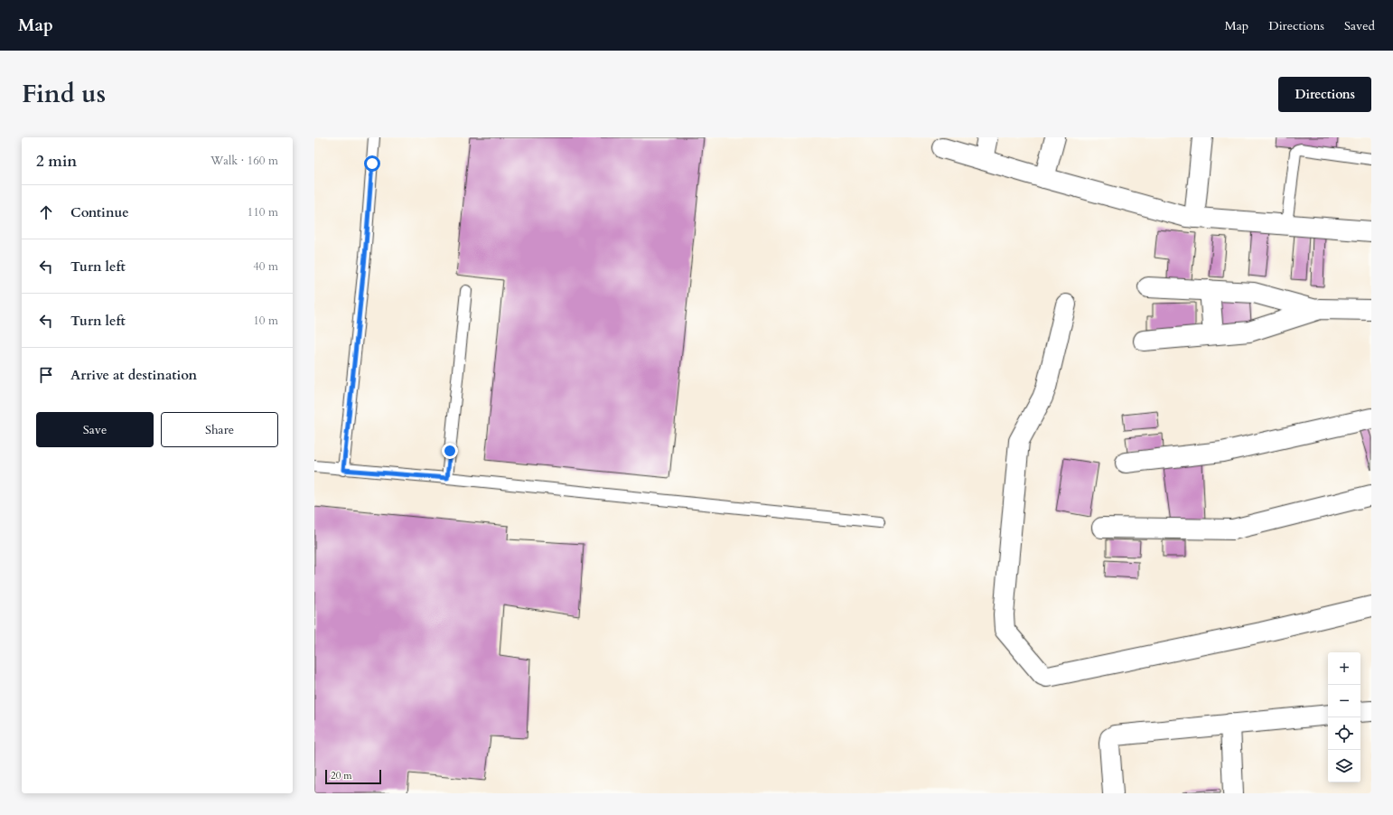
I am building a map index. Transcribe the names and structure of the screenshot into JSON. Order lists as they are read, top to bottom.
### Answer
{
  "scale_bar": "20 m",
  "page": {
    "header": "Map",
    "nav": ["Map", "Directions", "Saved"],
    "title": "Find us",
    "buttons": [
      "Directions",
      ["Save", "Share"]
    ],
    "heading": ["2 min", "Walk · 160 m"],
    "list": [
      ["Continue", "110 m"],
      ["Turn left", "40 m"],
      ["Turn left", "10 m"],
      "Arrive at destination"
    ],
    "map_buttons": ["+", "−"],
    "scale": "20 m"
  }
}
